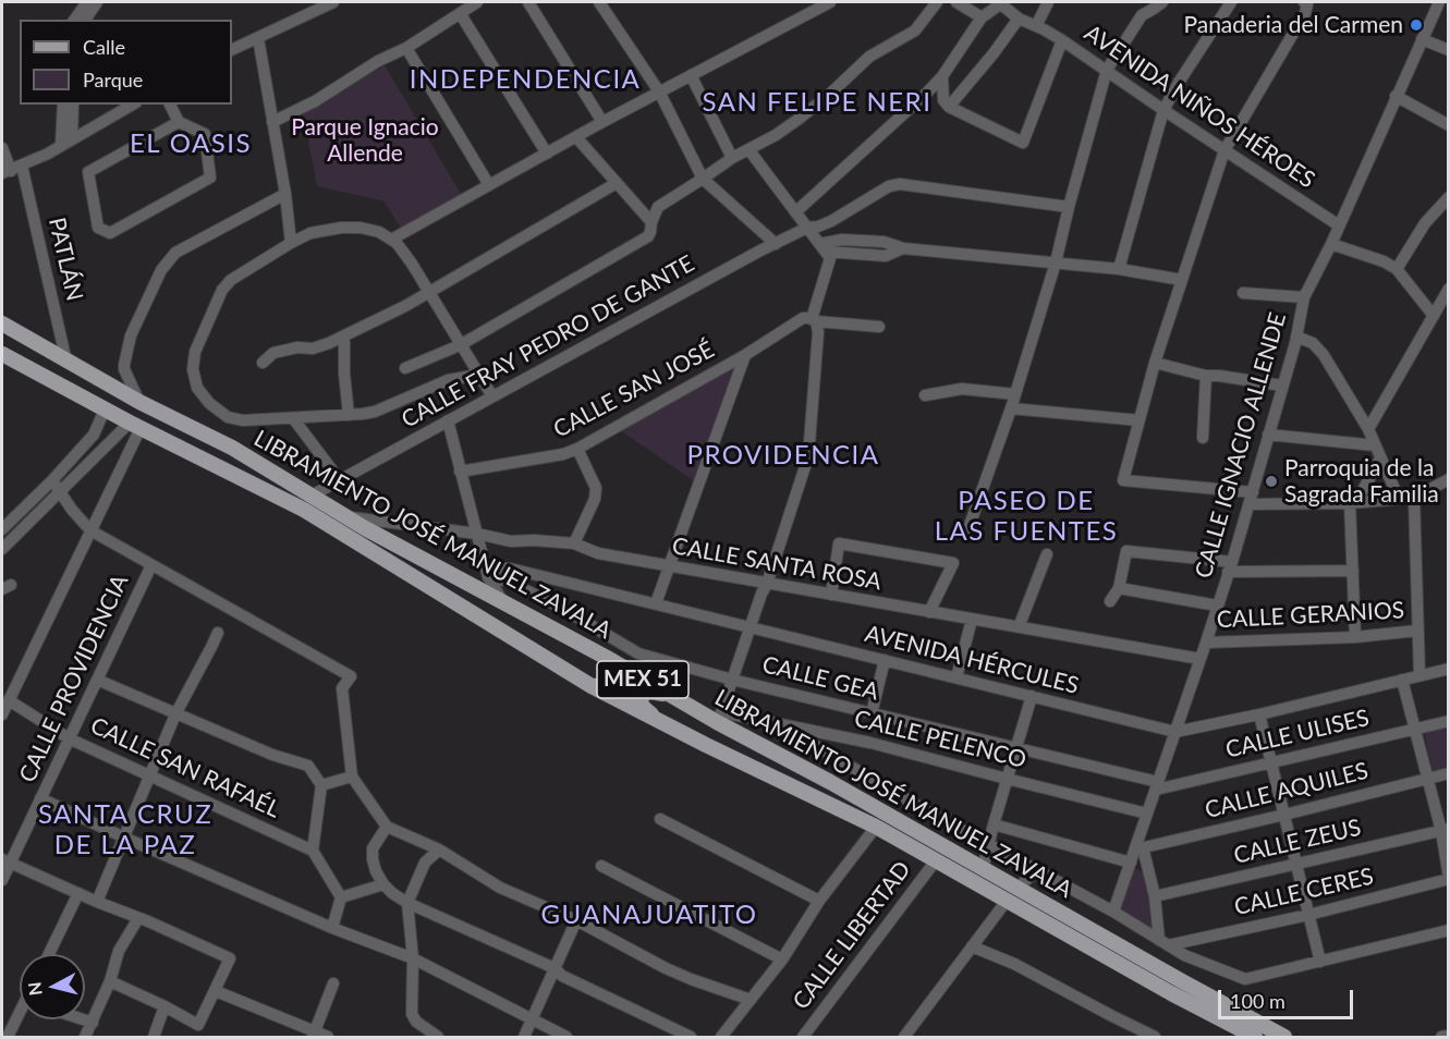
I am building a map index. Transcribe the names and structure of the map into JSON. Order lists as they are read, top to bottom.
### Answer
{
  "streets": {
    "main road": ["LIBRAMIENTO JOSÉ MANUEL ZAVALA", "MEX 51"],
    "street": [
      "AVENIDA NIÑOS HÉROES",
      "PATLÁN",
      "CALLE FRAY PEDRO DE GANTE",
      "CALLE SAN JOSÉ",
      "CALLE IGNACIO ALLENDE",
      "CALLE SANTA ROSA",
      "CALLE GERANIOS",
      "AVENIDA HÉRCULES",
      "CALLE PROVIDENCIA",
      "CALLE GEA",
      "CALLE ULISES",
      "CALLE PELENCO",
      "CALLE SAN RAFAÉL",
      "CALLE AQUILES",
      "CALLE ZEUS",
      "CALLE CERES",
      "CALLE LIBERTAD"
    ]
  },
  "crossings": [
    ["AVENIDA NIÑOS HÉROES", "CALLE IGNACIO ALLENDE"],
    ["PATLÁN", "LIBRAMIENTO JOSÉ MANUEL ZAVALA"],
    ["CALLE FRAY PEDRO DE GANTE", "LIBRAMIENTO JOSÉ MANUEL ZAVALA"],
    ["CALLE IGNACIO ALLENDE", "CALLE SANTA ROSA"],
    ["CALLE IGNACIO ALLENDE", "CALLE GERANIOS"],
    ["CALLE IGNACIO ALLENDE", "AVENIDA HÉRCULES"],
    ["CALLE IGNACIO ALLENDE", "CALLE GEA"],
    ["CALLE IGNACIO ALLENDE", "CALLE ULISES"],
    ["CALLE IGNACIO ALLENDE", "CALLE PELENCO"],
    ["CALLE IGNACIO ALLENDE", "CALLE AQUILES"],
    ["LIBRAMIENTO JOSÉ MANUEL ZAVALA", "CALLE SANTA ROSA"],
    ["LIBRAMIENTO JOSÉ MANUEL ZAVALA", "CALLE PELENCO"],
    ["LIBRAMIENTO JOSÉ MANUEL ZAVALA", "CALLE LIBERTAD"],
    ["AVENIDA HÉRCULES", "CALLE GEA"],
    ["CALLE PROVIDENCIA", "CALLE SAN RAFAÉL"],
    ["CALLE GEA", "CALLE ULISES"]
  ],
  "districts": [
    "INDEPENDENCIA",
    "SAN FELIPE NERI",
    "EL OASIS",
    "PROVIDENCIA",
    "PASEO DE LAS FUENTES",
    "SANTA CRUZ DE LA PAZ",
    "GUANAJUATITO"
  ],
  "parks": ["Parque Ignacio Allende"],
  "places": ["Panaderia del Carmen", "Parroquia de la Sagrada Familia"],
  "legend": ["Calle", "Parque"],
  "scale_bar": "100 m",
  "north": "left"
}
